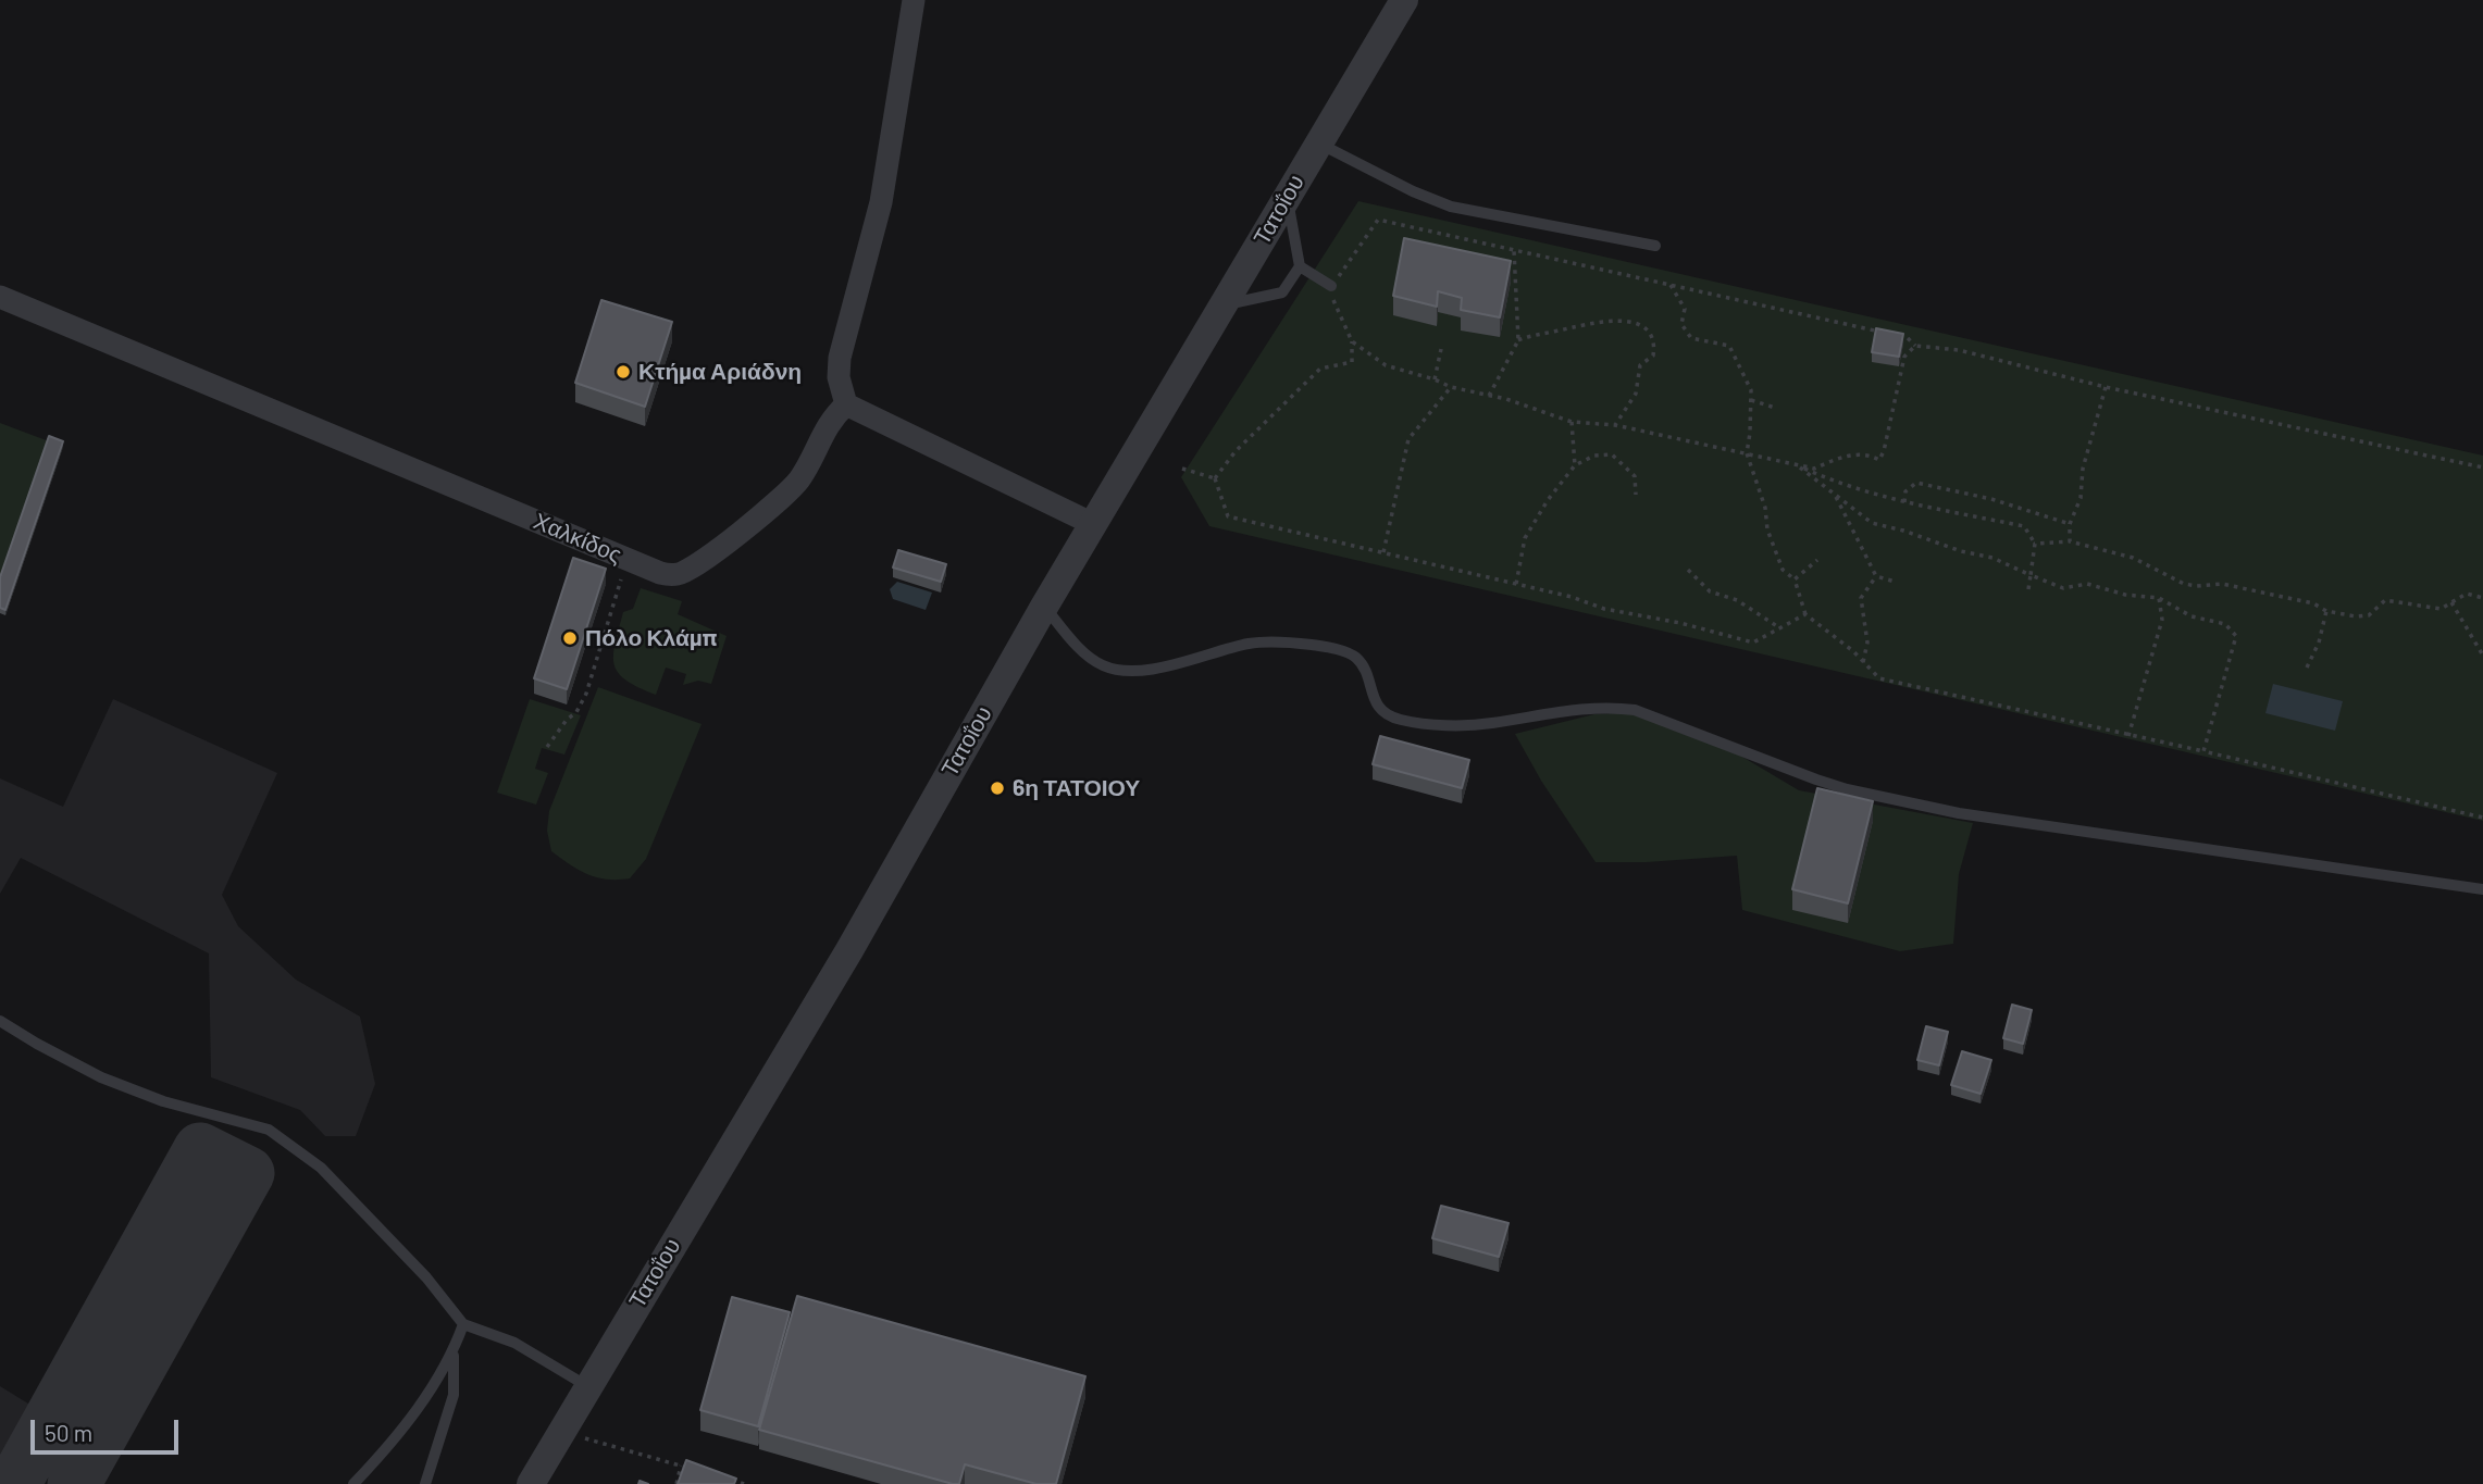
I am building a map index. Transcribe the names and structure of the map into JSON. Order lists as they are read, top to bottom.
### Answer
{
  "streets": {
    "street": ["Τατοΐου", "Χαλκίδος"]
  },
  "places": ["Κτήμα Αριάδνη", "Πόλο Κλάμπ", "6η ΤΑΤΟΙΟΥ"],
  "scale_bar": "50 m"
}
